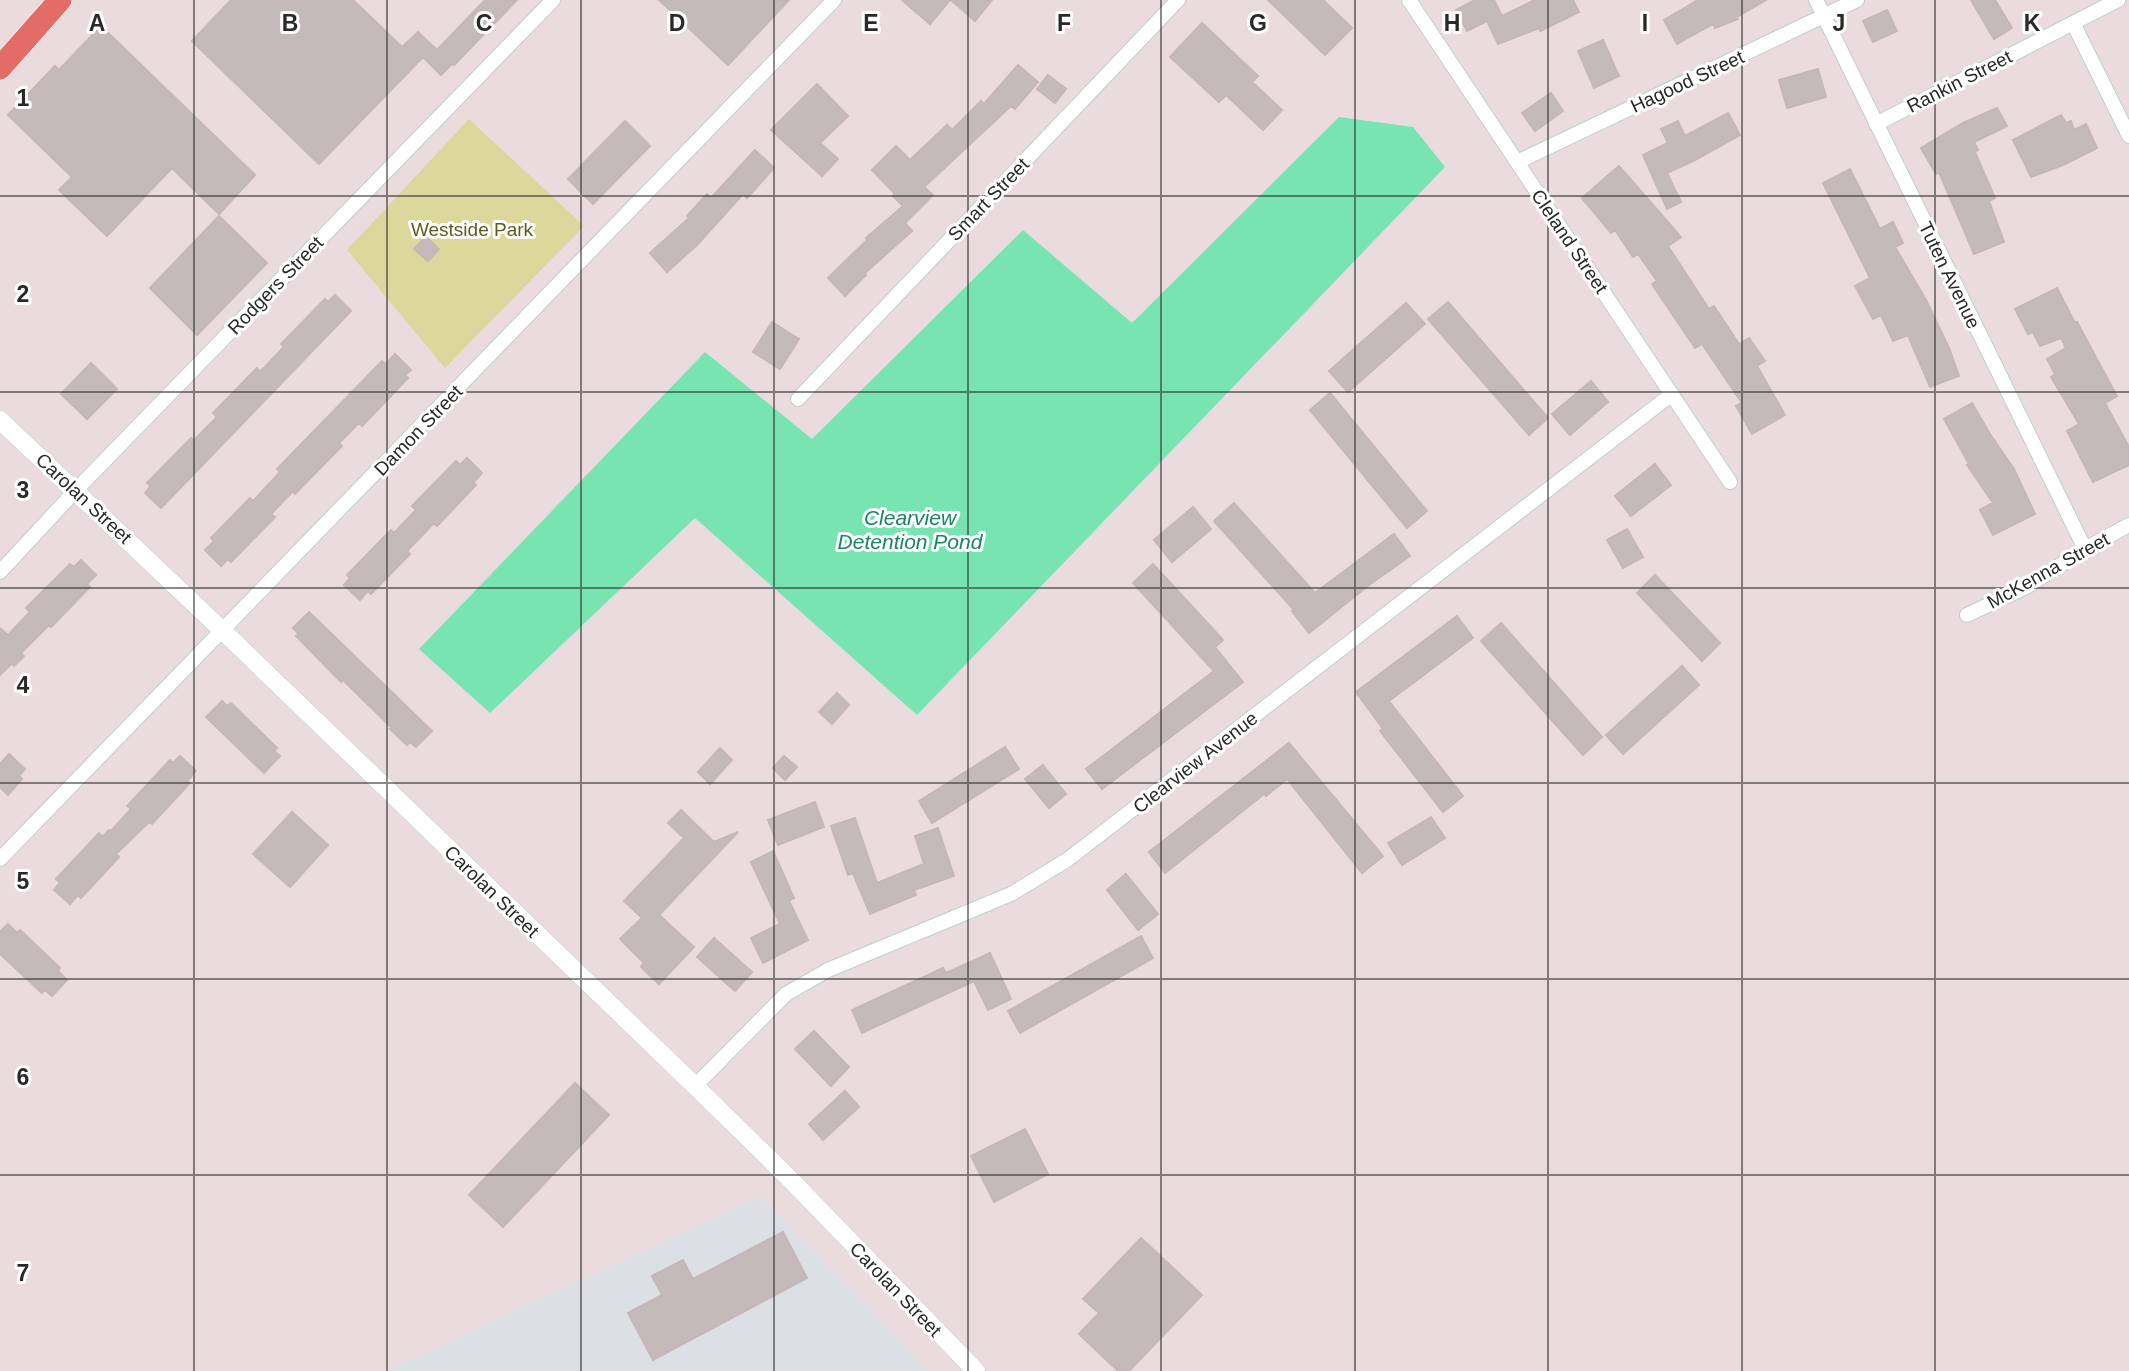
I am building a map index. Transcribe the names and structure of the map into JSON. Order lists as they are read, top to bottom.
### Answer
{
  "streets": {
    "street": [
      "Hagood Street",
      "Rankin Street",
      "Smart Street",
      "Cleland Street",
      "Tuten Avenue",
      "Rodgers Street",
      "Damon Street",
      "Carolan Street",
      "McKenna Street",
      "Clearview Avenue"
    ]
  },
  "crossings": [
    ["Hagood Street", "Cleland Street"],
    ["Hagood Street", "Tuten Avenue"],
    ["Rankin Street", "Tuten Avenue"],
    ["Cleland Street", "Clearview Avenue"],
    ["Tuten Avenue", "McKenna Street"],
    ["Rodgers Street", "Carolan Street"],
    ["Damon Street", "Carolan Street"],
    ["Carolan Street", "Clearview Avenue"]
  ],
  "water": ["Clearview Detention Pond"],
  "parks": ["Westside Park"],
  "grid": {
    "columns": [
      "A",
      "B",
      "C",
      "D",
      "E",
      "F",
      "G",
      "H",
      "I",
      "J",
      "K"
    ],
    "rows": [
      "1",
      "2",
      "3",
      "4",
      "5",
      "6",
      "7"
    ]
  }
}
